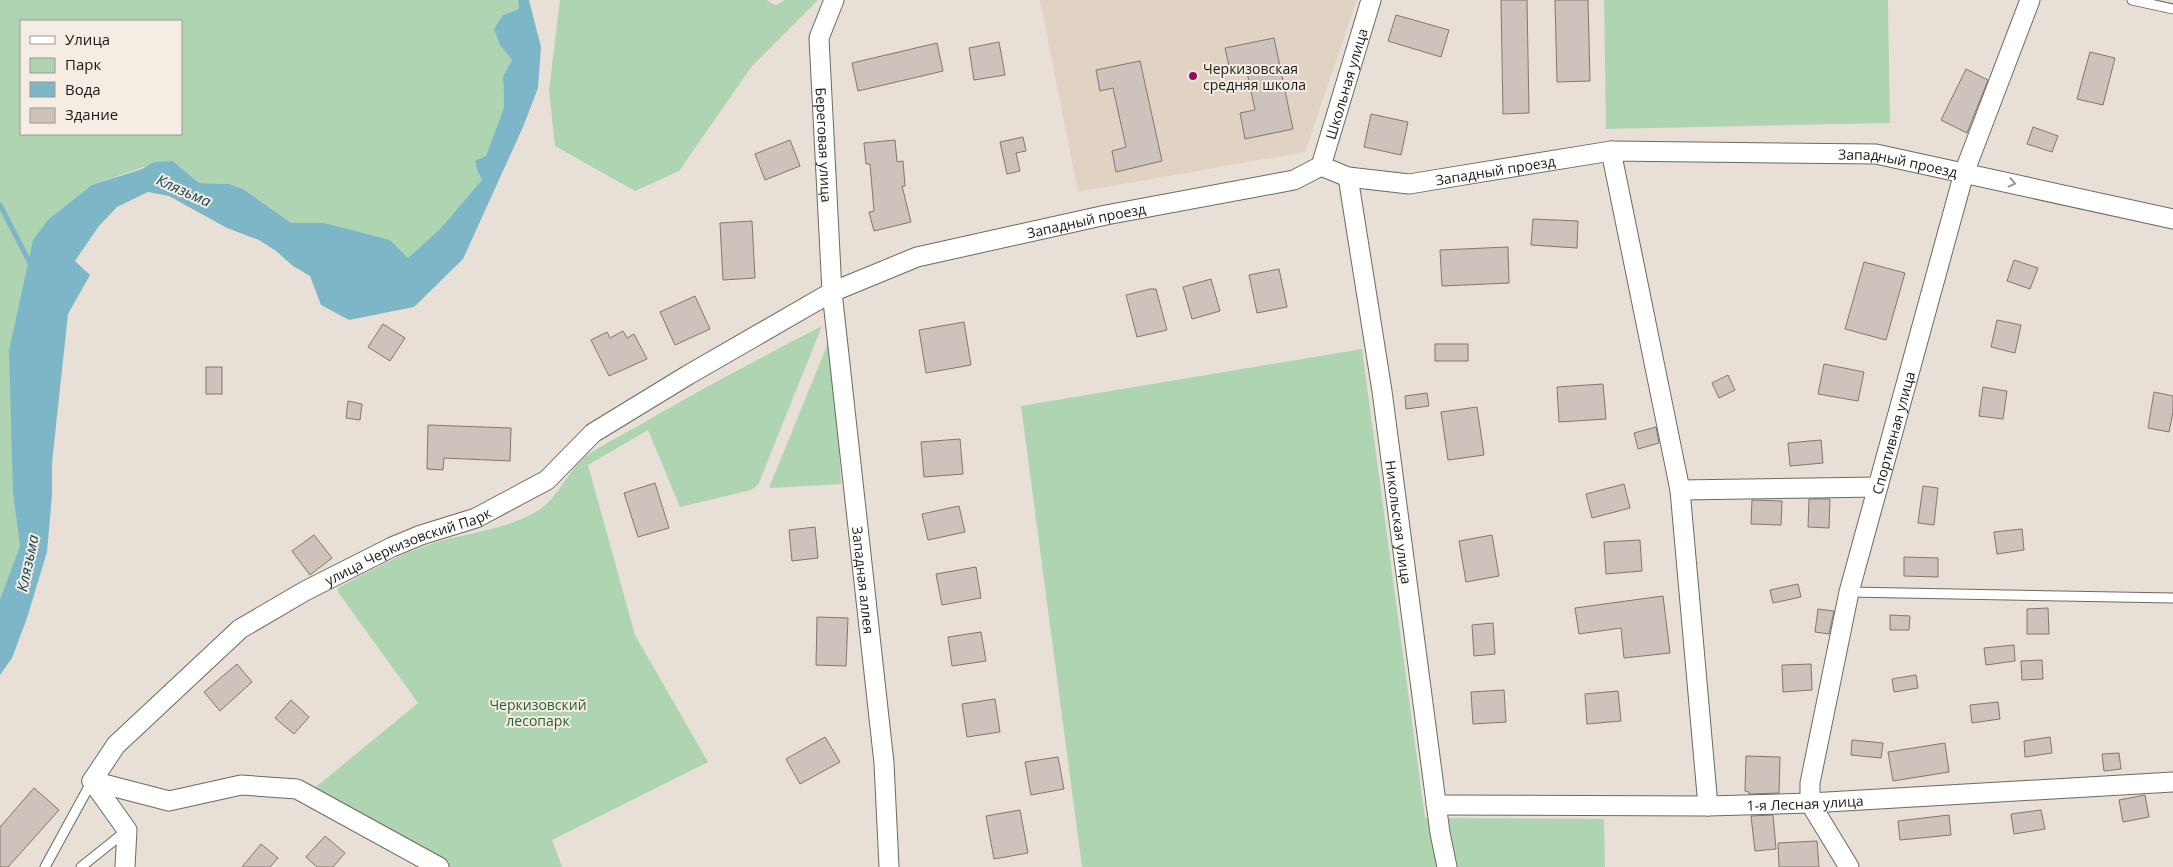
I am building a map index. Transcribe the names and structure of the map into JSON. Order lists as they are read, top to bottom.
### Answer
{
  "streets": {
    "street": [
      "Школьная улица",
      "Береговая улица",
      "Западный проезд",
      "Спортивная улица",
      "Никольская улица",
      "улица Черкизовский Парк",
      "Западная аллея",
      "1-я Лесная улица"
    ]
  },
  "crossings": [
    ["Школьная улица", "Западный проезд"],
    ["Береговая улица", "Западный проезд"],
    ["Береговая улица", "улица Черкизовский Парк"],
    ["Береговая улица", "Западная аллея"],
    ["Западный проезд", "Спортивная улица"],
    ["Западный проезд", "Никольская улица"],
    ["Западный проезд", "улица Черкизовский Парк"],
    ["Западный проезд", "Западная аллея"],
    ["Спортивная улица", "1-я Лесная улица"],
    ["Никольская улица", "1-я Лесная улица"],
    ["улица Черкизовский Парк", "Западная аллея"]
  ],
  "water": ["Клязьма"],
  "parks": ["Черкизовский лесопарк"],
  "places": ["Черкизовская средняя школа"],
  "legend": [
    "Улица",
    "Парк",
    "Вода",
    "Здание"
  ]
}
